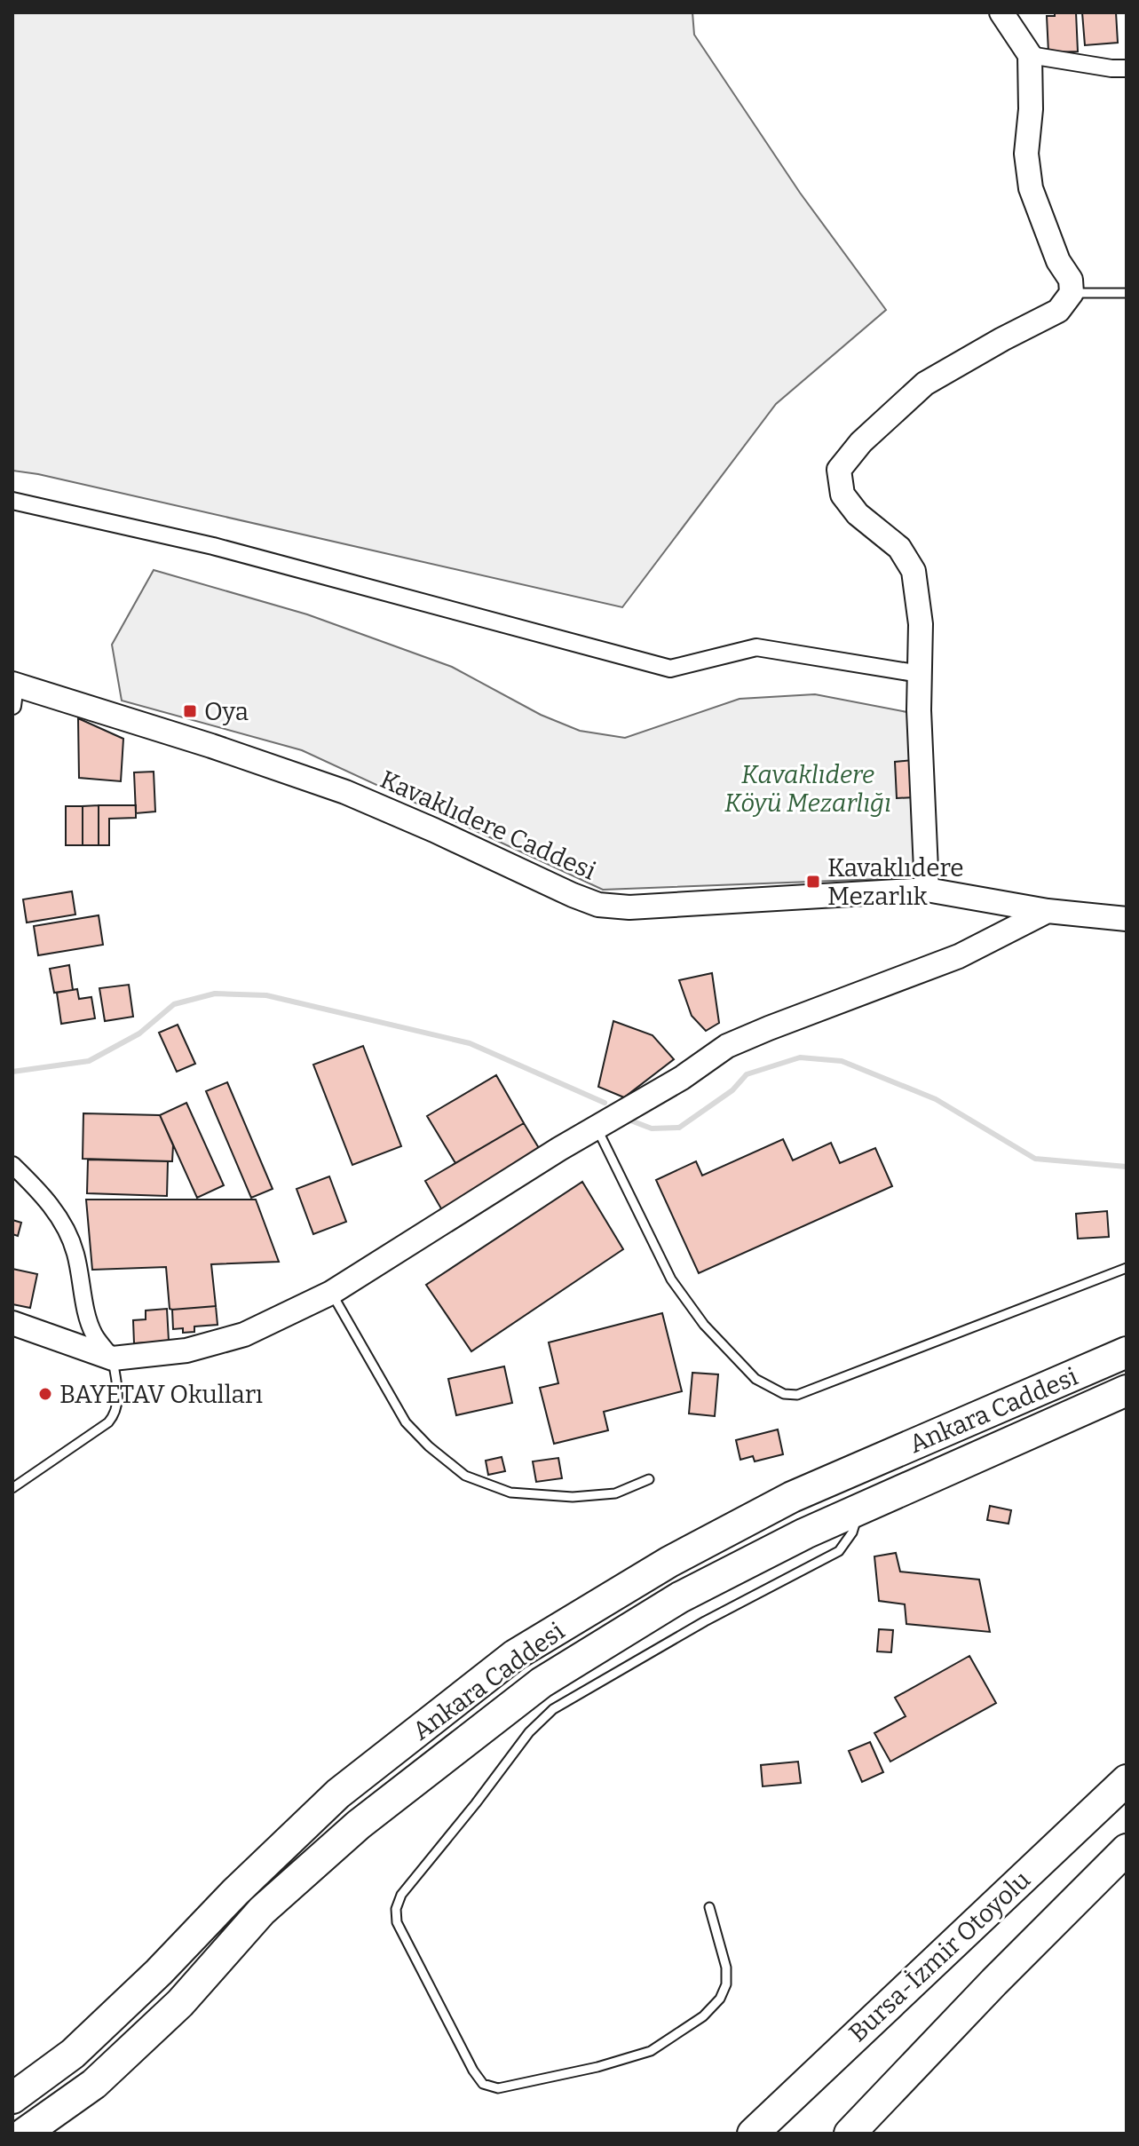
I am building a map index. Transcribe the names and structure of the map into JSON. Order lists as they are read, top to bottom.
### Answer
{
  "streets": {
    "highway": ["Ankara Caddesi", "Bursa-İzmir Otoyolu"],
    "street": ["Kavaklıdere Caddesi"]
  },
  "parks": ["Kavaklıdere Köyü Mezarlığı"],
  "places": {
    "transit": ["Oya", "Kavaklıdere Mezarlık"],
    "other": ["BAYETAV Okulları"]
  }
}
